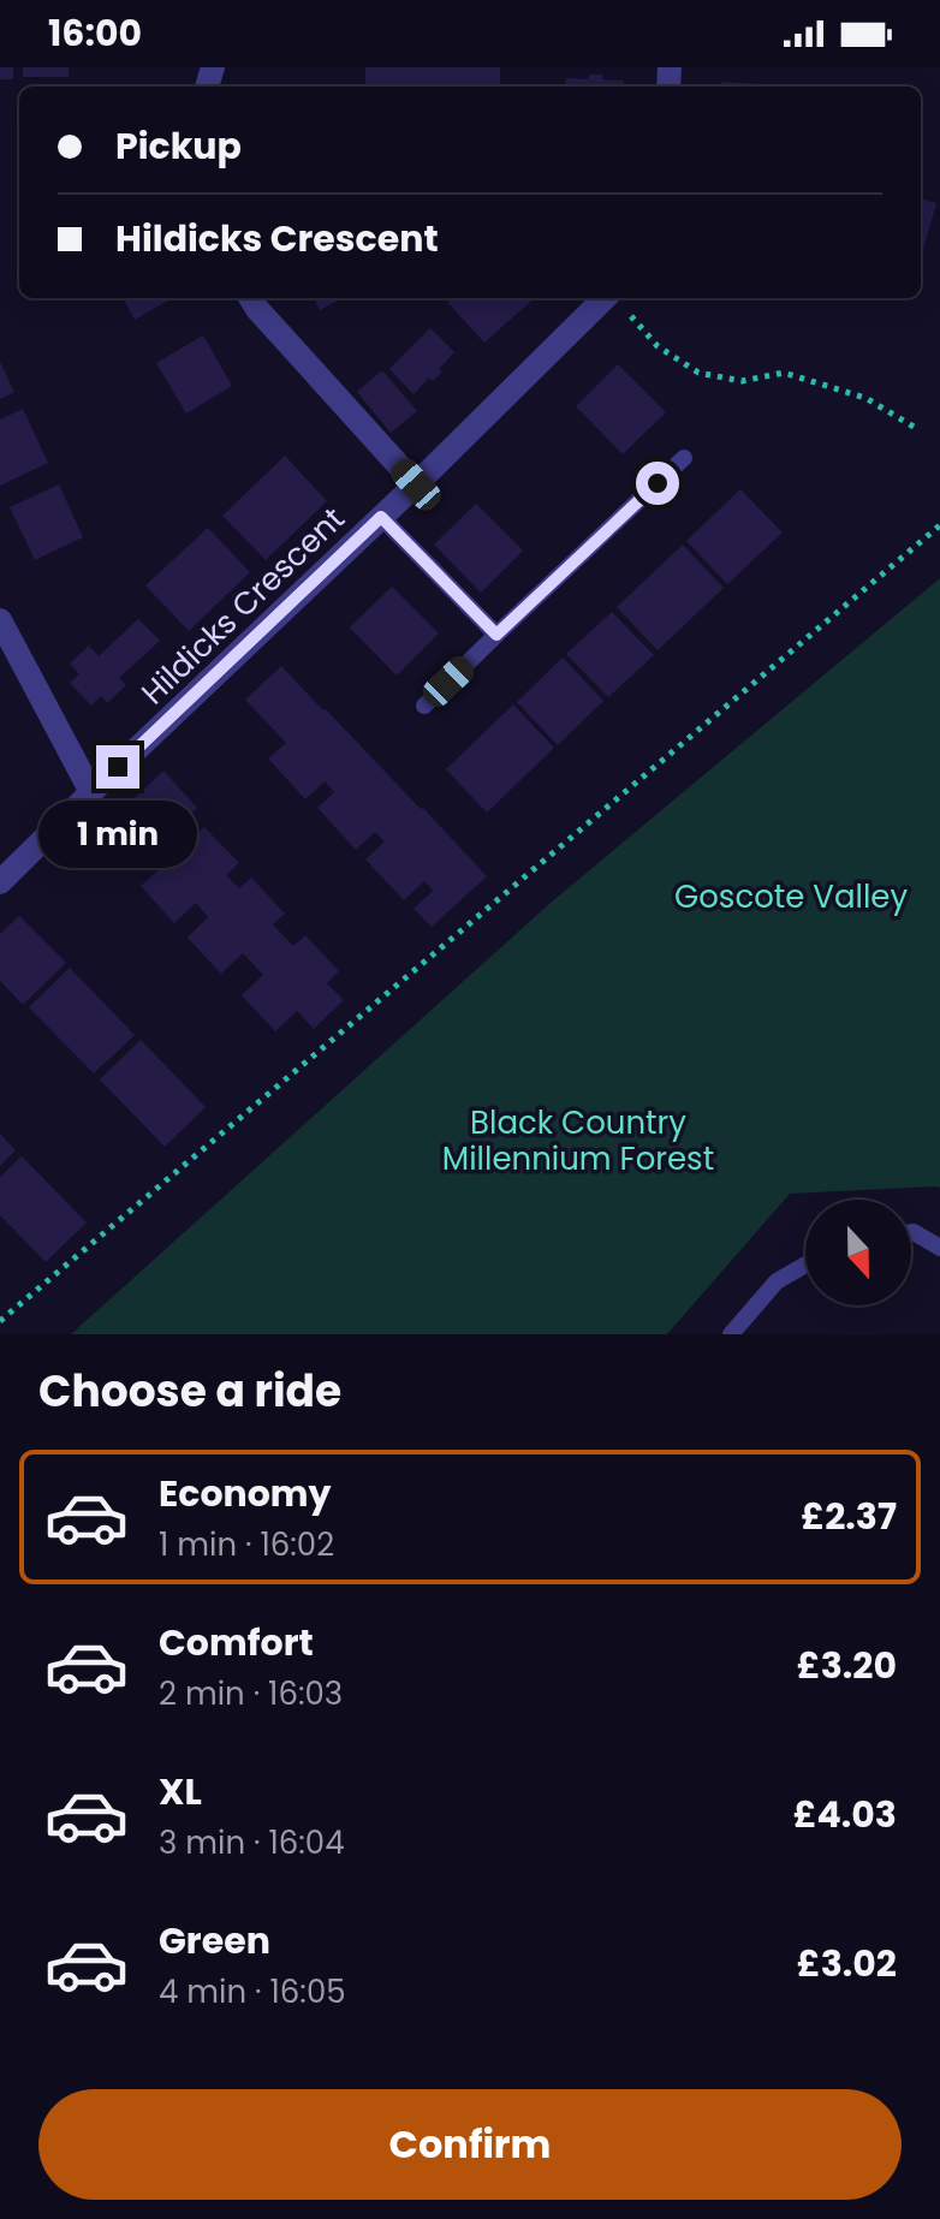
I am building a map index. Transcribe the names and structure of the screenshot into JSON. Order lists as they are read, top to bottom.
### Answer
{
  "streets": {
    "street": ["Hildicks Crescent"]
  },
  "parks": ["Goscote Valley", "Black Country Millennium Forest"],
  "north": "bottom",
  "page": {
    "status": "16:00",
    "banner": ["Pickup", "Hildicks Crescent"],
    "bubble": "1 min",
    "heading": "Choose a ride",
    "list": [
      {
        "name": "Economy",
        "note": "1 min · 16:02",
        "value": "£2.37"
      },
      {
        "name": "Comfort",
        "note": "2 min · 16:03",
        "value": "£3.20"
      },
      {
        "name": "XL",
        "note": "3 min · 16:04",
        "value": "£4.03"
      },
      {
        "name": "Green",
        "note": "4 min · 16:05",
        "value": "£3.02"
      }
    ],
    "buttons": "Confirm"
  }
}
